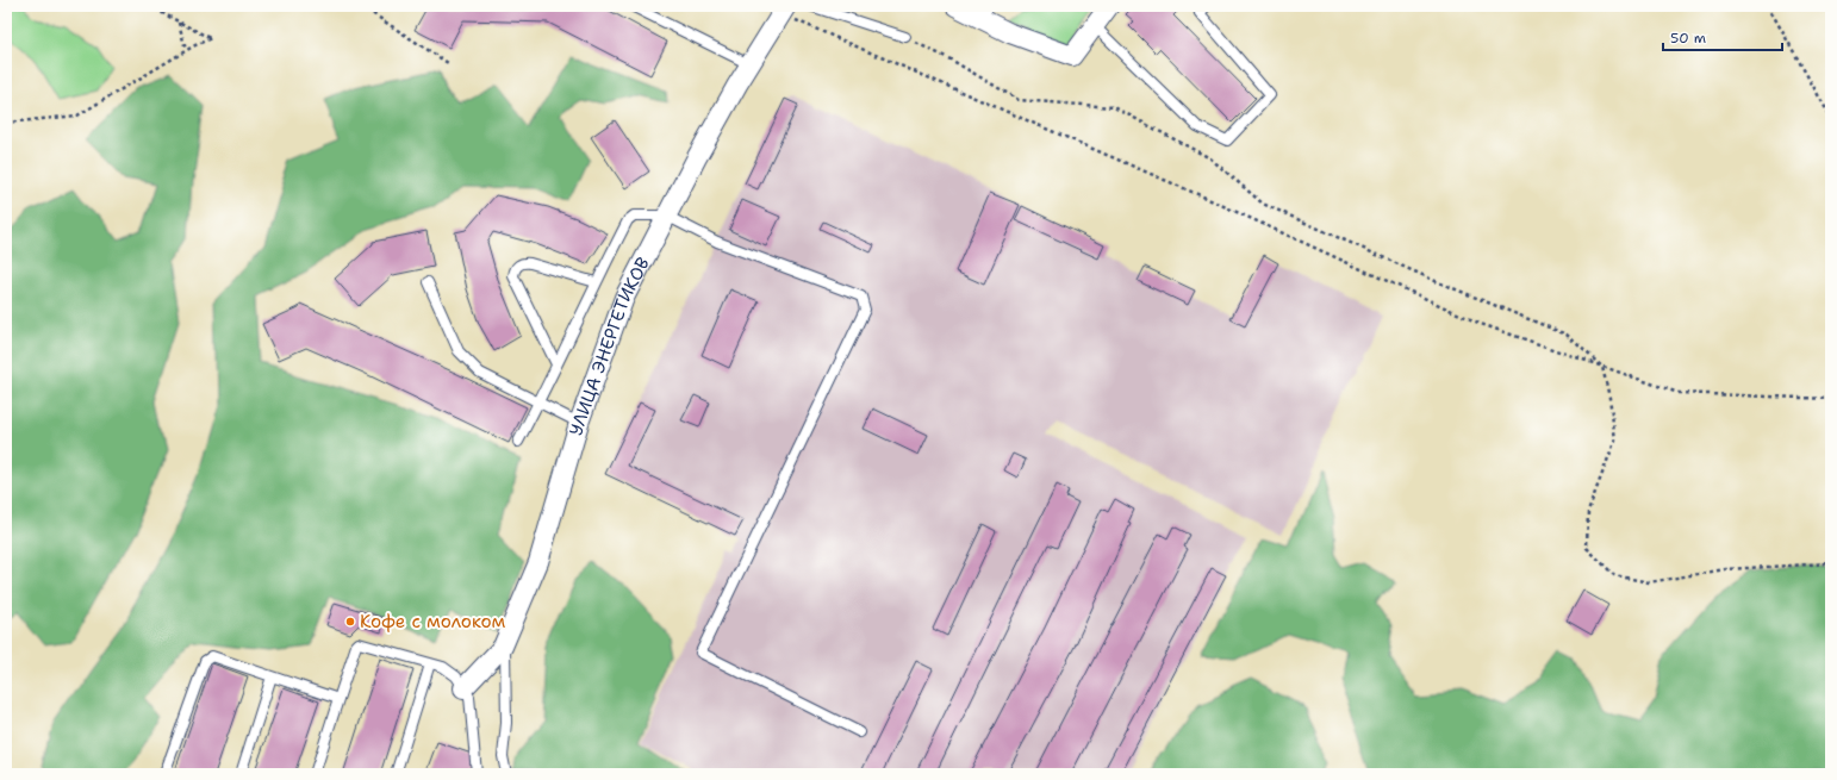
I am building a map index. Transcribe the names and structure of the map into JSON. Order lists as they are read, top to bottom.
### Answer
{
  "streets": {
    "street": ["УЛИЦА ЭНЕРГЕТИКОВ"]
  },
  "places": ["Кофе с молоком"],
  "scale_bar": "50 m"
}
